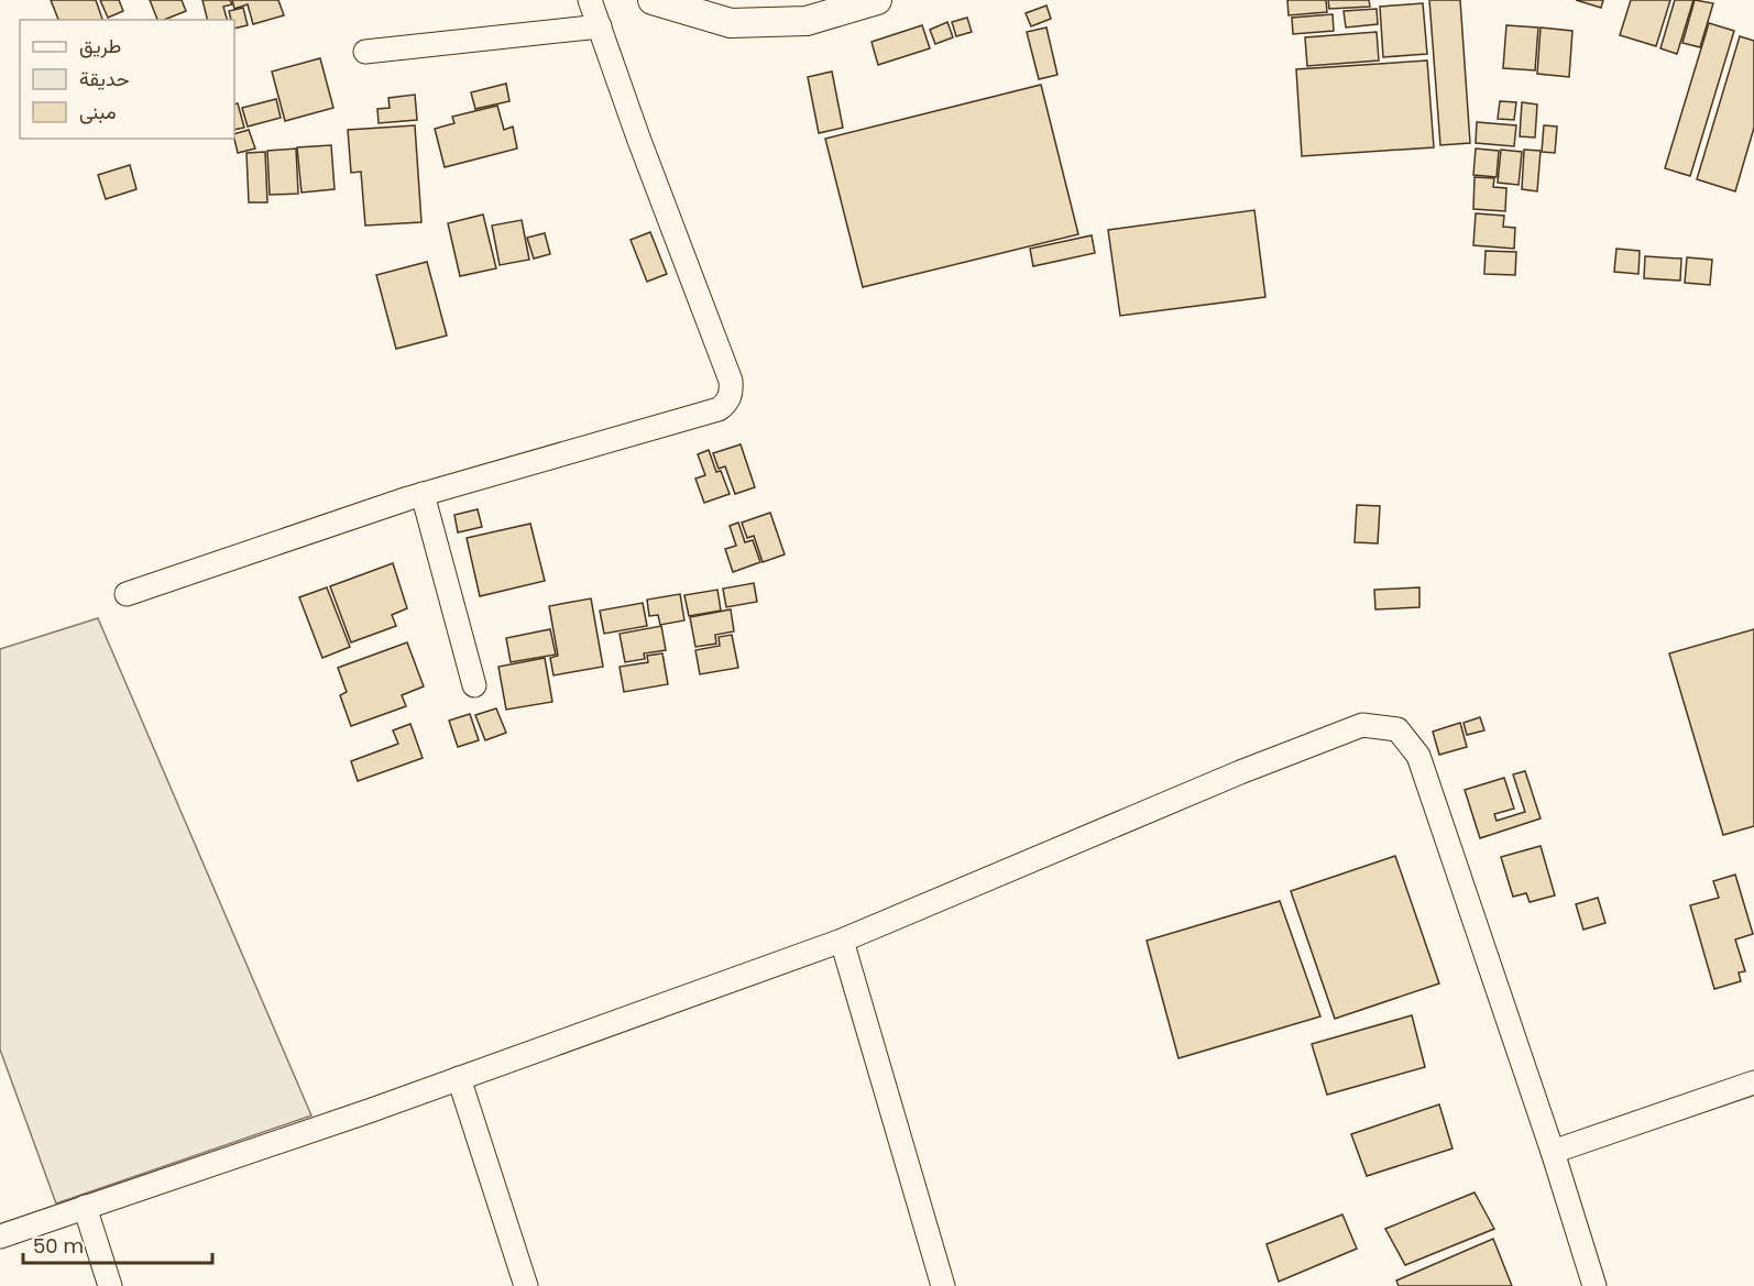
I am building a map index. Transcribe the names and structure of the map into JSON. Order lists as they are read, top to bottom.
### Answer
{
  "legend": ["طريق", "حديقة", "مبنى"],
  "scale_bar": "50 m"
}
